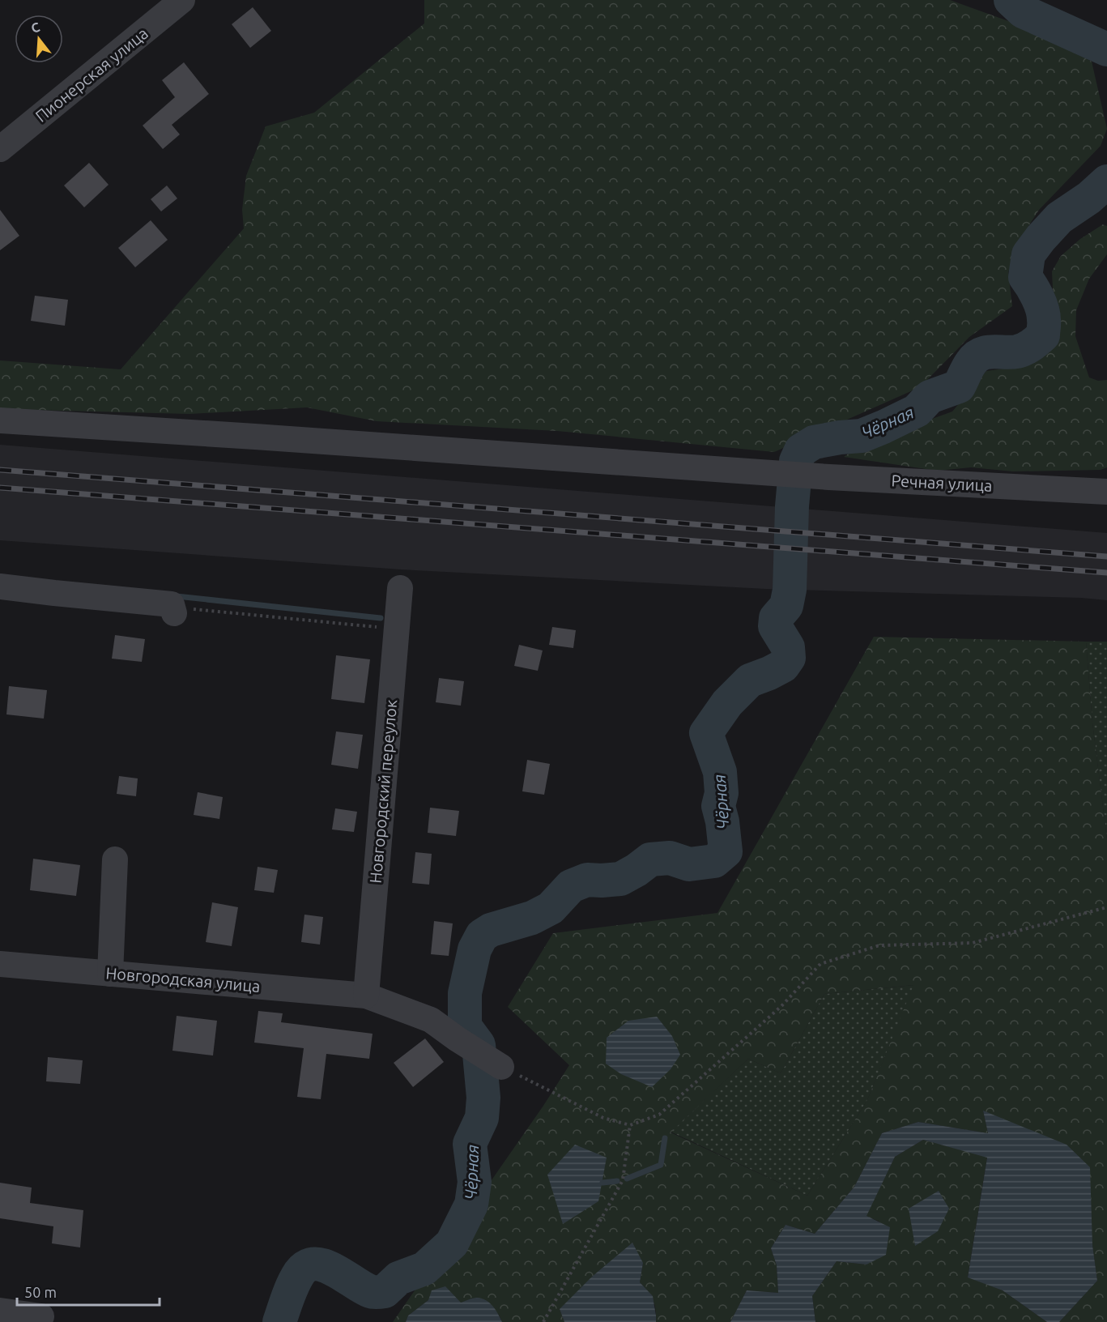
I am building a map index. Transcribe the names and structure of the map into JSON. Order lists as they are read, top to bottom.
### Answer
{
  "streets": {
    "street": [
      "Пионерская улица",
      "Речная улица",
      "Новгородский переулок",
      "Новгородская улица"
    ]
  },
  "crossings": [
    ["Новгородский переулок", "Новгородская улица"]
  ],
  "water": ["Чёрная"],
  "scale_bar": "50 m",
  "north": "top"
}
